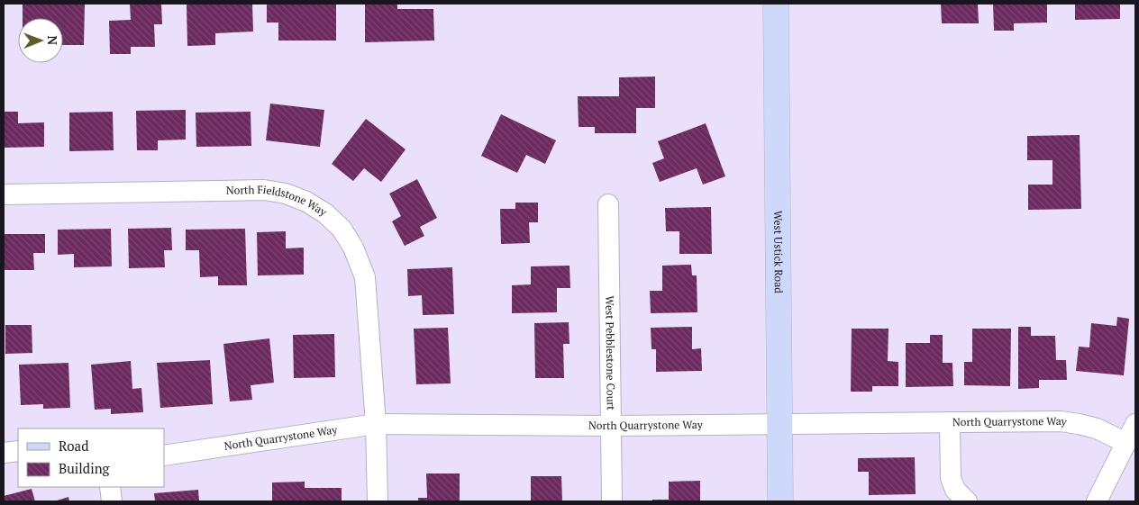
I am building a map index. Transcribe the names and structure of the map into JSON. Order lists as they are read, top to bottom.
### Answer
{
  "streets": {
    "main road": ["West Ustick Road"],
    "street": ["North Fieldstone Way", "West Pebblestone Court", "North Quarrystone Way"]
  },
  "crossings": [
    ["North Fieldstone Way", "North Quarrystone Way"],
    ["West Ustick Road", "North Quarrystone Way"],
    ["West Pebblestone Court", "North Quarrystone Way"]
  ],
  "legend": ["Road", "Building"],
  "north": "right"
}
